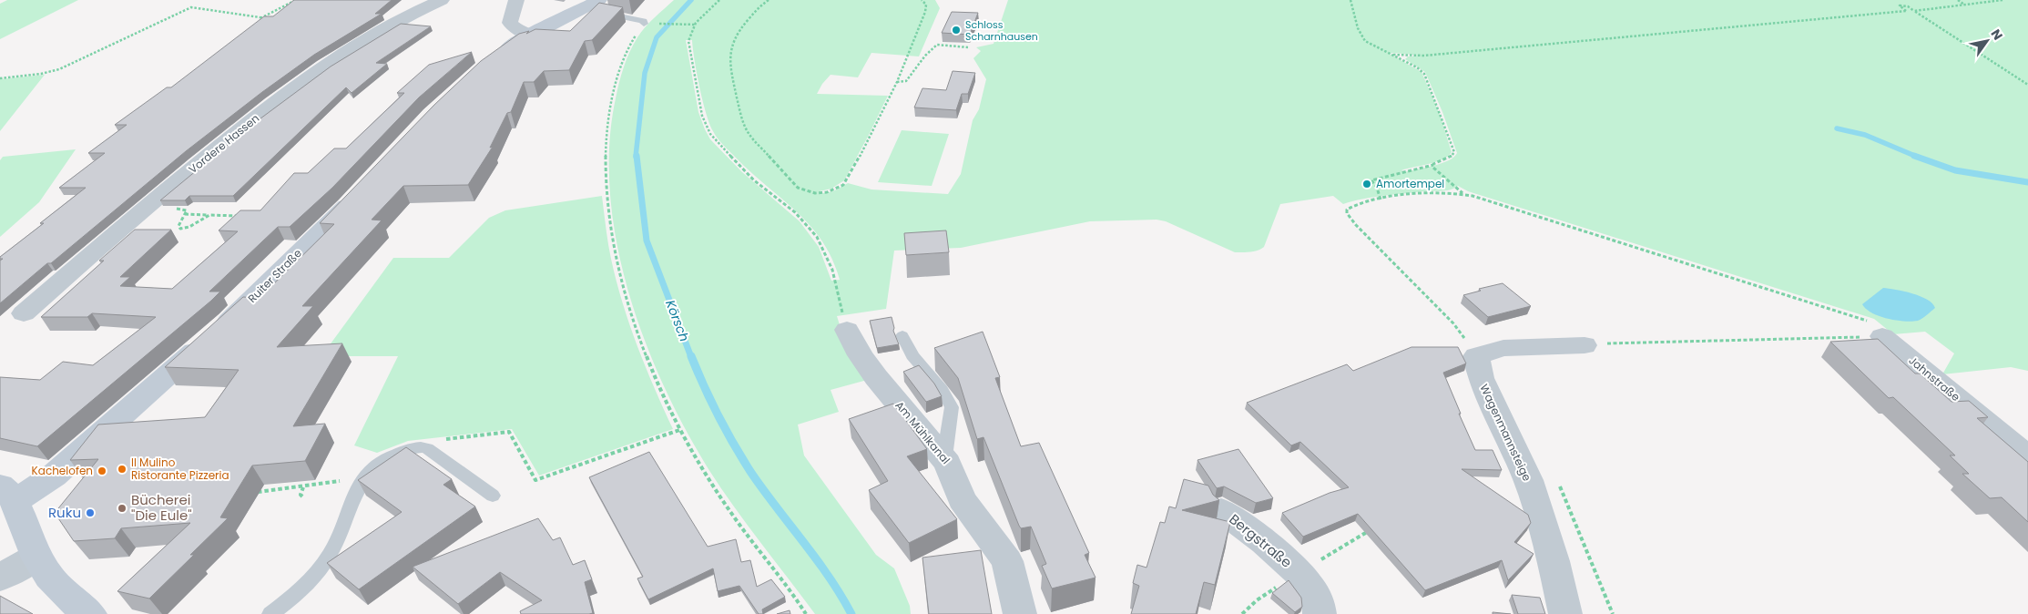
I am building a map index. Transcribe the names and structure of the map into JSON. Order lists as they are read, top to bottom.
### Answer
{
  "streets": {
    "main road": ["Ruiter Straße"],
    "street": [
      "Vordere Hassen",
      "Jahnstraße",
      "Am Mühlkanal",
      "Wagenmannsteige",
      "Bergstraße"
    ]
  },
  "water": ["Körsch"],
  "places": [
    "Schloss Scharnhausen",
    "Amortempel",
    "Il Mulino Ristorante Pizzeria",
    "Kachelofen",
    "Bücherei \"Die Eule\"",
    "Ruku"
  ],
  "north": "top right"
}
